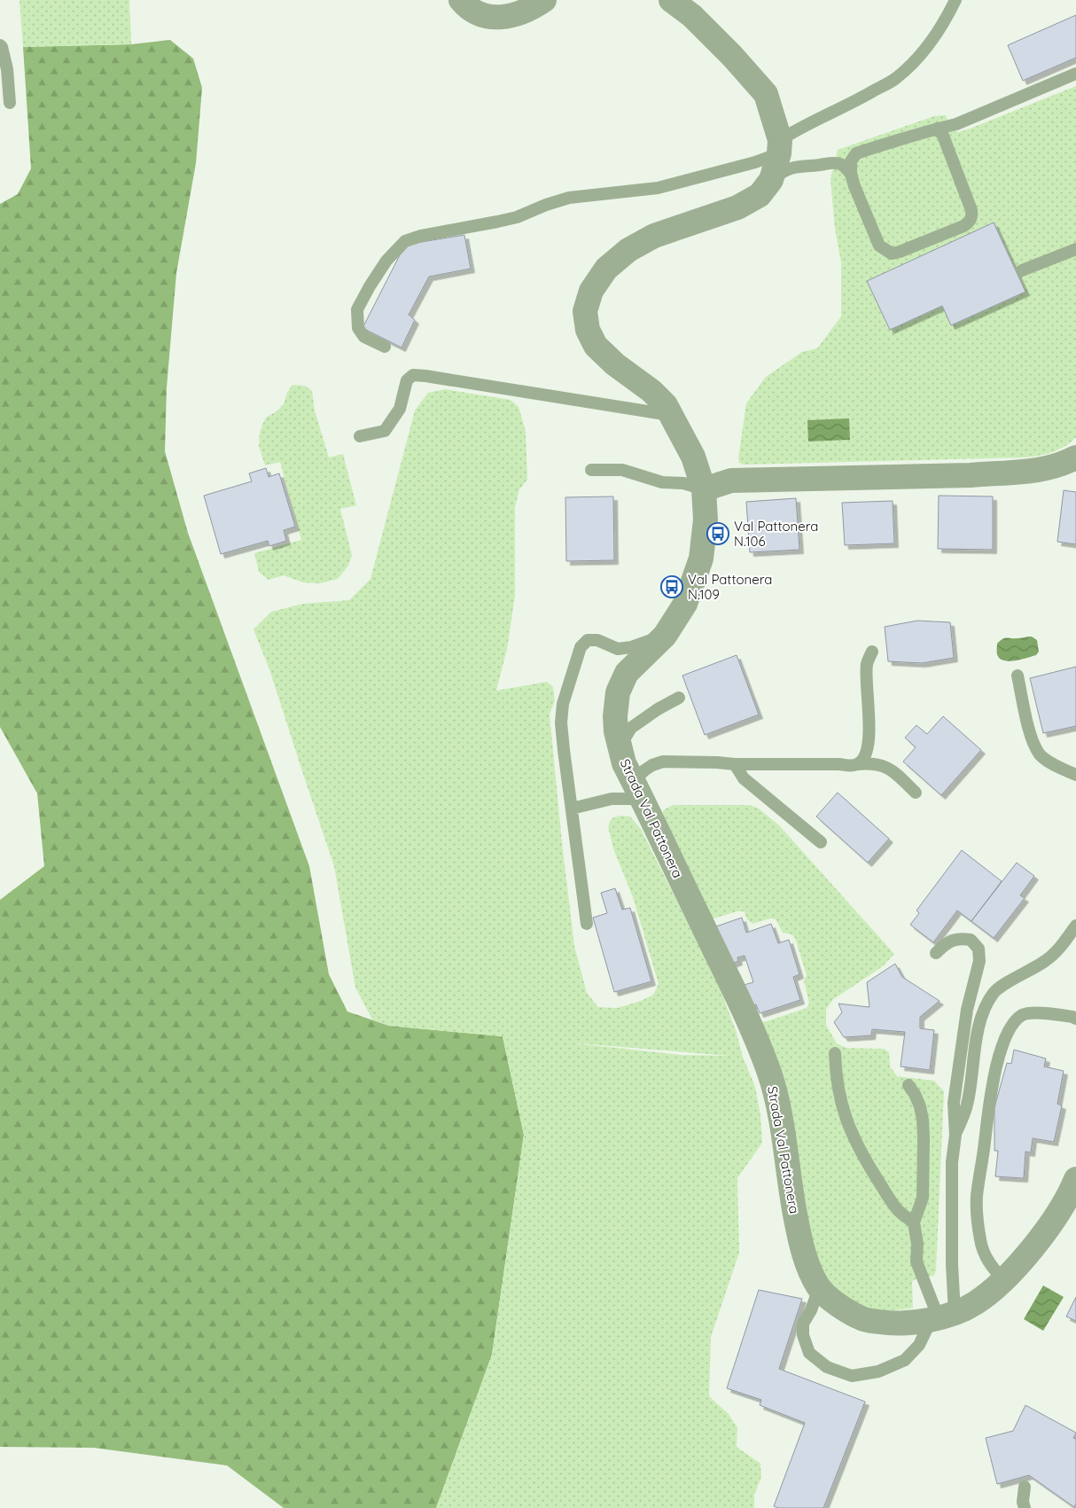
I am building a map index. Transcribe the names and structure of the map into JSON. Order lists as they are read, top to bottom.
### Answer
{
  "streets": {
    "street": ["Strada Val Pattonera"]
  },
  "places": {
    "bus stop": ["Val Pattonera N.106", "Val Pattonera N.109"]
  }
}
